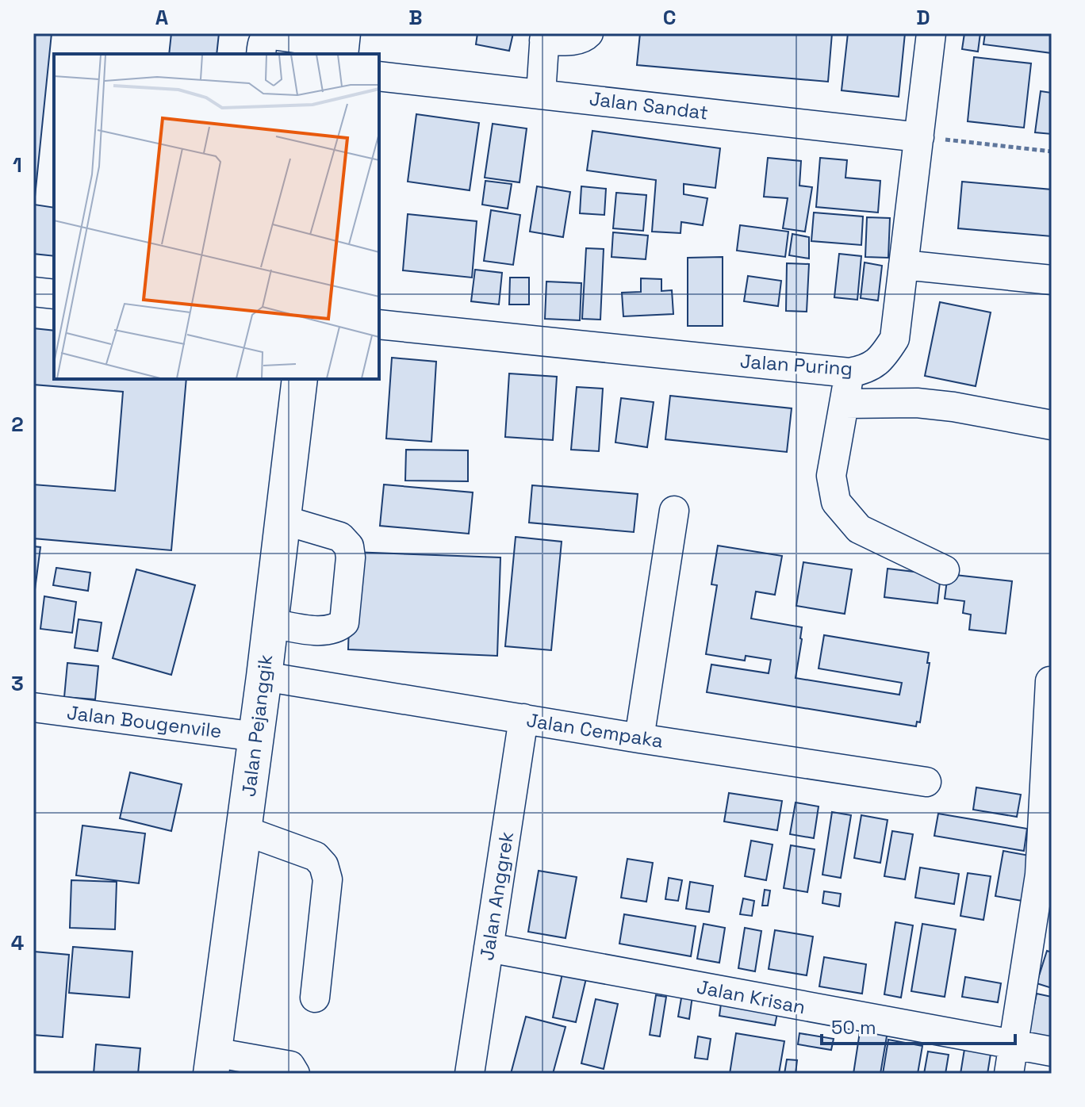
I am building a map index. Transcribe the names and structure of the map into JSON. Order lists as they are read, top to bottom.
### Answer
{
  "streets": {
    "main road": ["Jalan Pejanggik"],
    "street": [
      "Jalan Sandat",
      "Jalan Puring",
      "Jalan Bougenvile",
      "Jalan Cempaka",
      "Jalan Anggrek",
      "Jalan Krisan"
    ]
  },
  "crossings": [
    ["Jalan Sandat", "Jalan Puring"],
    ["Jalan Bougenvile", "Jalan Pejanggik"],
    ["Jalan Pejanggik", "Jalan Cempaka"],
    ["Jalan Cempaka", "Jalan Anggrek"],
    ["Jalan Anggrek", "Jalan Krisan"]
  ],
  "scale_bar": "50 m",
  "grid": {
    "columns": [
      "A",
      "B",
      "C",
      "D"
    ],
    "rows": [
      "1",
      "2",
      "3",
      "4"
    ]
  }
}
